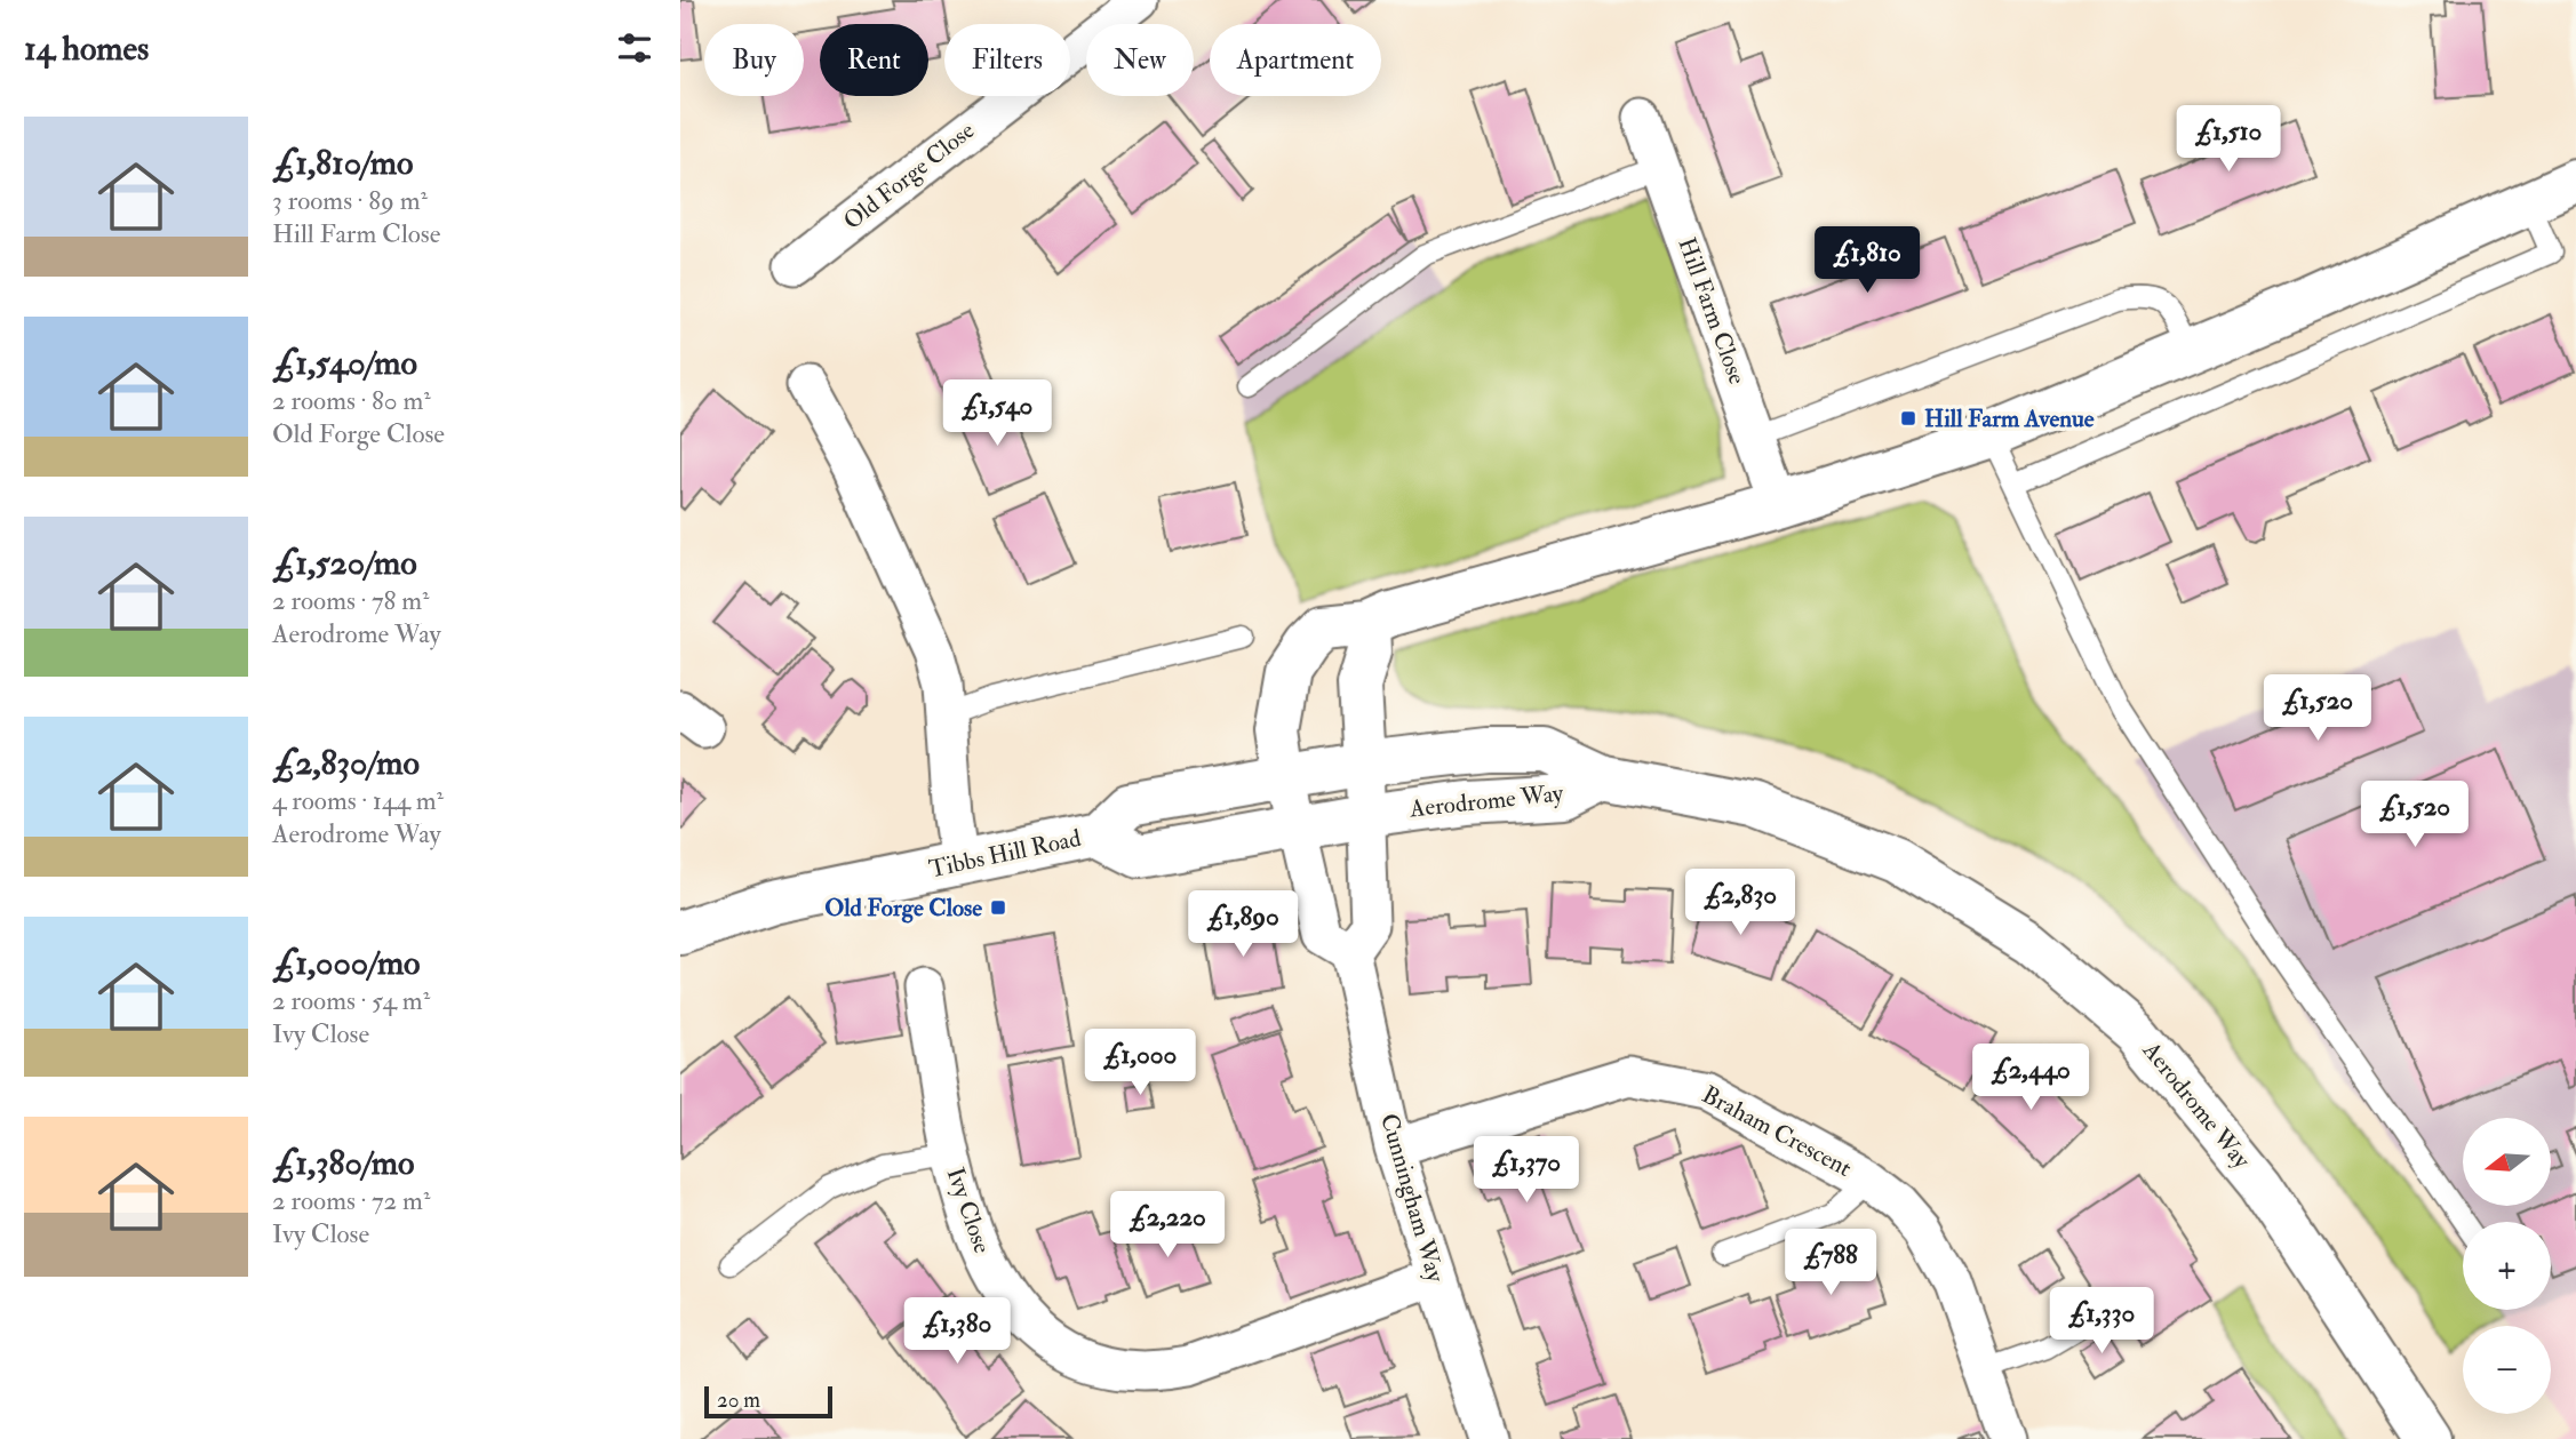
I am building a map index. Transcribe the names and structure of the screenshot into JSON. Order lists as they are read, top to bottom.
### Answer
{
  "streets": {
    "street": [
      "Old Forge Close",
      "Hill Farm Close",
      "Aerodrome Way",
      "Tibbs Hill Road",
      "Braham Crescent",
      "Cunningham Way",
      "Ivy Close"
    ]
  },
  "crossings": [
    ["Aerodrome Way", "Tibbs Hill Road"],
    ["Braham Crescent", "Cunningham Way"],
    ["Cunningham Way", "Ivy Close"]
  ],
  "places": {
    "transit": ["Hill Farm Avenue", "Old Forge Close"]
  },
  "scale_bar": "20 m",
  "north": "left",
  "page": {
    "heading": "14 homes",
    "chip": [
      "Buy",
      "Rent",
      "Filters",
      "New",
      "Apartment"
    ],
    "list": [
      {
        "name": "£1,810/mo",
        "note": "3 rooms · 89 m² · Hill Farm Close"
      },
      {
        "name": "£1,540/mo",
        "note": "2 rooms · 80 m² · Old Forge Close"
      },
      {
        "name": "£1,520/mo",
        "note": "2 rooms · 78 m² · Aerodrome Way"
      },
      {
        "name": "£2,830/mo",
        "note": "4 rooms · 144 m² · Aerodrome Way"
      },
      {
        "name": "£1,000/mo",
        "note": "2 rooms · 54 m² · Ivy Close"
      },
      {
        "name": "£1,380/mo",
        "note": "2 rooms · 72 m² · Ivy Close"
      }
    ],
    "price": [
      "£1,510",
      "£1,810",
      "£1,540",
      "£1,520",
      "£1,520",
      "£2,830",
      "£1,890",
      "£1,000",
      "£2,440",
      "£1,370",
      "£2,220",
      "£788",
      "£1,330",
      "£1,380"
    ],
    "map_buttons": ["+", "−"],
    "scale": "20 m"
  }
}
